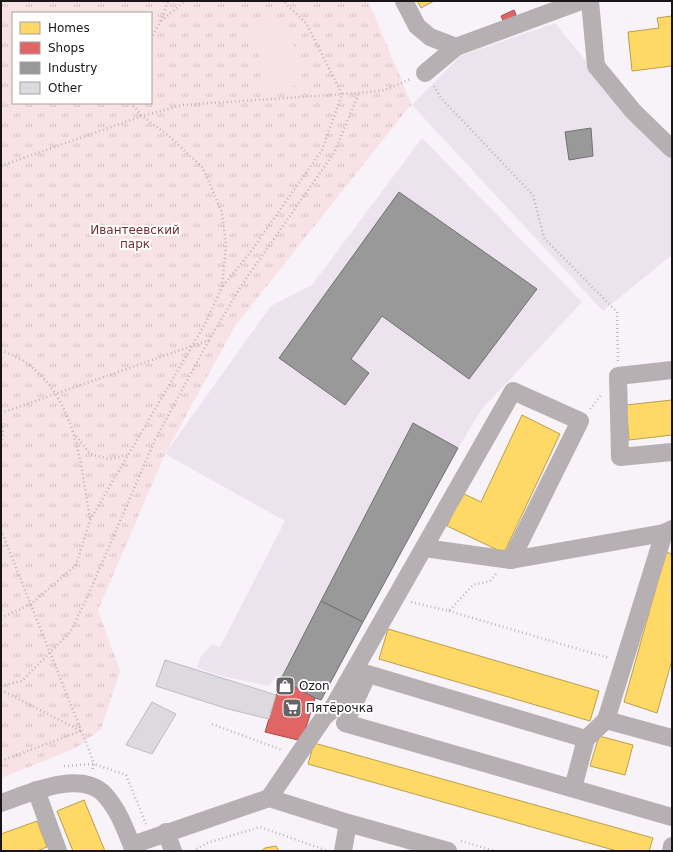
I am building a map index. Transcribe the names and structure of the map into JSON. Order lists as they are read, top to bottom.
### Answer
{
  "parks": ["Ивантеевский парк"],
  "places": {
    "shop": ["Ozon"],
    "supermarket": ["Пятёрочка"]
  },
  "legend": [
    "Homes",
    "Shops",
    "Industry",
    "Other"
  ]
}
